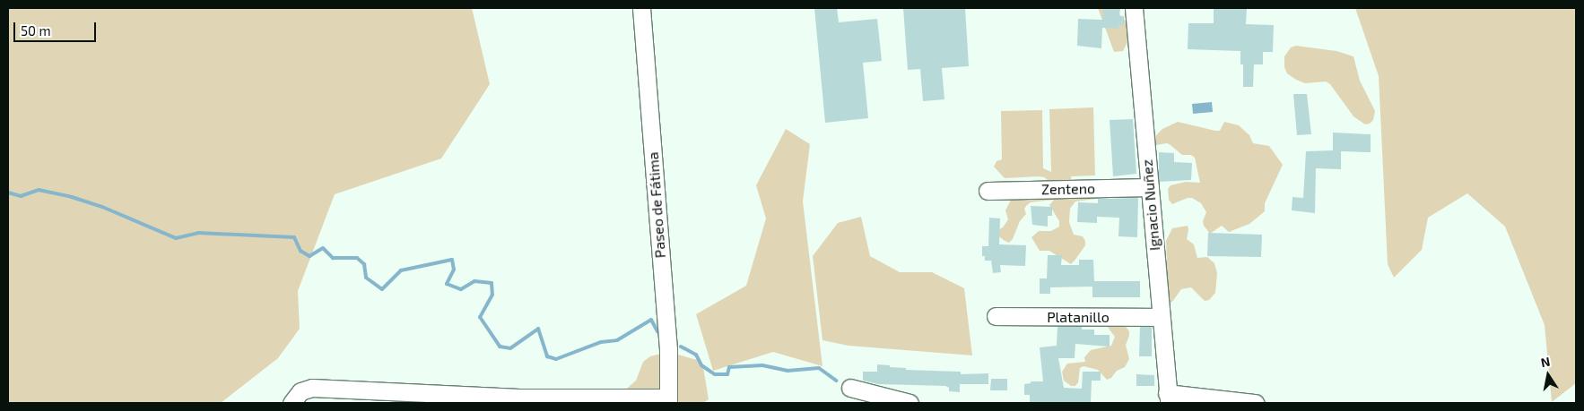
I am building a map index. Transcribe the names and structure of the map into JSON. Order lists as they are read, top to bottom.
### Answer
{
  "streets": {
    "street": [
      "Zenteno",
      "Paseo de Fátima",
      "Ignacio Nuñez",
      "Platanillo"
    ]
  },
  "crossings": [
    ["Zenteno", "Ignacio Nuñez"],
    ["Ignacio Nuñez", "Platanillo"]
  ],
  "scale_bar": "50 m",
  "north": "top"
}
